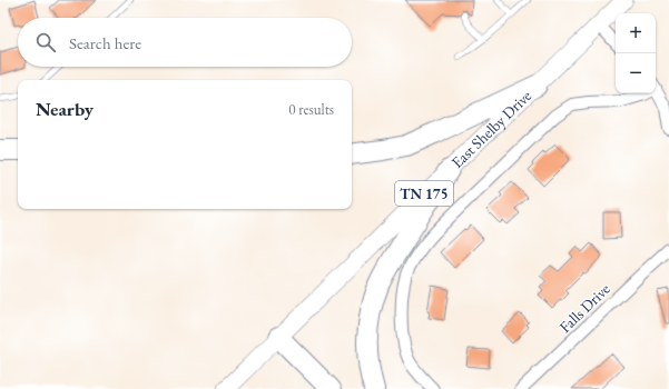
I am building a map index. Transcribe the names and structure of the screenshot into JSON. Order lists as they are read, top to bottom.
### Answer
{
  "streets": {
    "main road": ["East Shelby Drive", "TN 175"],
    "street": ["Falls Drive"]
  },
  "page": {
    "map_buttons": ["+", "−"],
    "search": "Search here",
    "heading": ["Nearby", "0 results"]
  }
}
